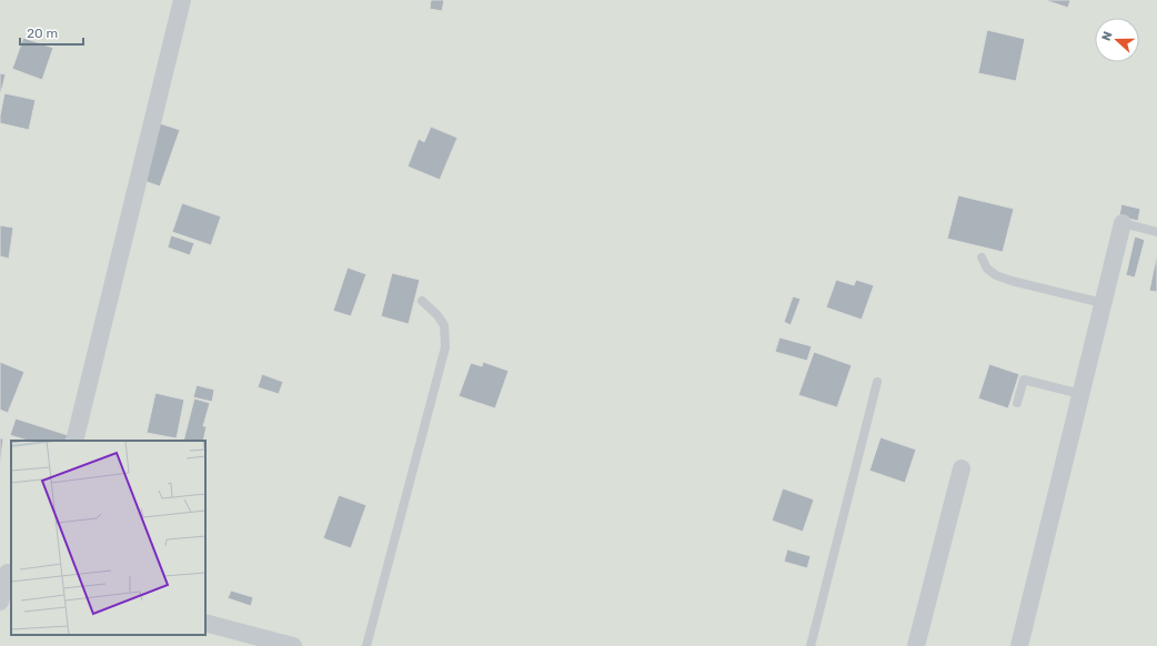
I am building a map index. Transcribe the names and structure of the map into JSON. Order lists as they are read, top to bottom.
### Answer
{
  "scale_bar": "20 m",
  "north": "left"
}
